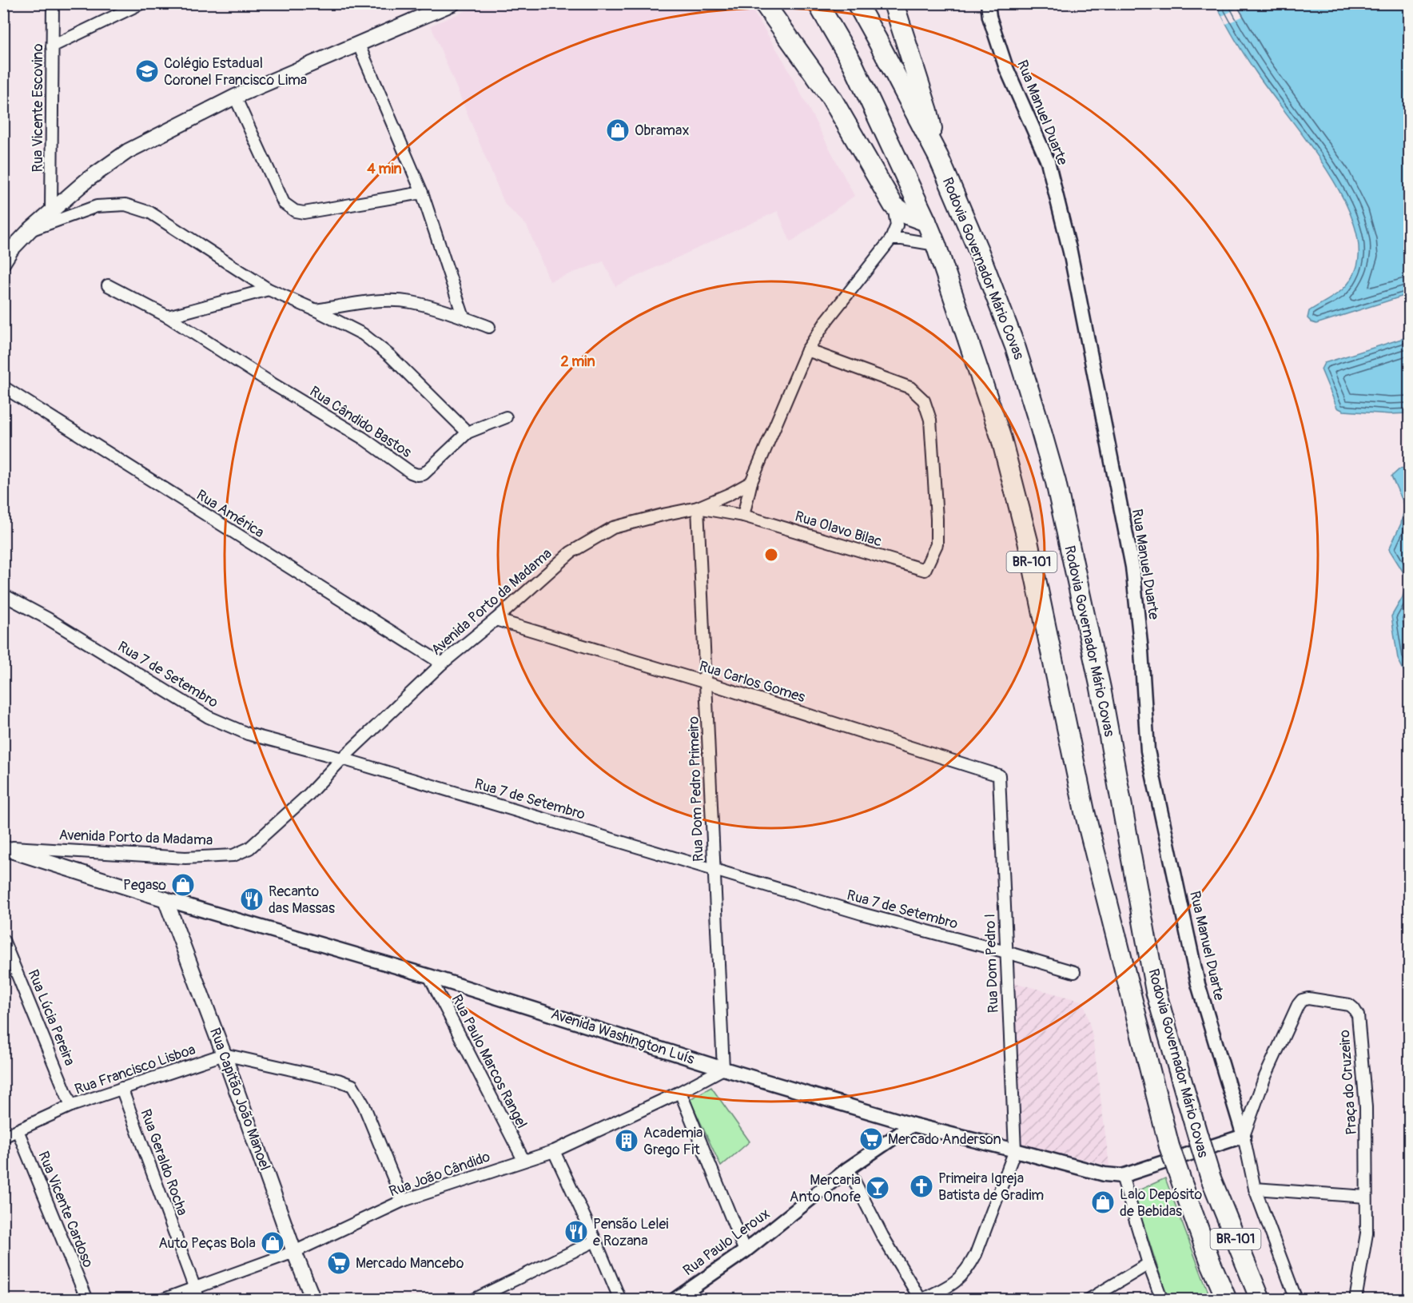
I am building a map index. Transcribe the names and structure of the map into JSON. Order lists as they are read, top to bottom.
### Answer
{
  "streets": {
    "highway": ["Rodovia Governador Mário Covas", "BR-101"],
    "main road": ["Avenida Washington Luís", "Rua Capitão João Manoel"],
    "street": [
      "Rua Vicente Escovino",
      "Rua Manuel Duarte",
      "Rua Cândido Bastos",
      "Rua América",
      "Rua Olavo Bilac",
      "Avenida Porto da Madama",
      "Rua 7 de Setembro",
      "Rua Carlos Gomes",
      "Rua Dom Pedro Primeiro",
      "Rua Dom Pedro I",
      "Rua Lúcia Pereira",
      "Rua Paulo Marcos Rangel",
      "Rua Francisco Lisboa",
      "Praça do Cruzeiro",
      "Rua Geraldo Rocha",
      "Rua João Cândido",
      "Rua Vicente Cardoso",
      "Rua Paulo Leroux"
    ]
  },
  "crossings": [
    ["Rua Manuel Duarte", "Avenida Washington Luís"],
    ["Rua Manuel Duarte", "Praça do Cruzeiro"],
    ["Rua América", "Avenida Porto da Madama"],
    ["Rua Olavo Bilac", "Avenida Porto da Madama"],
    ["Avenida Porto da Madama", "Rua 7 de Setembro"],
    ["Avenida Porto da Madama", "Rua Carlos Gomes"],
    ["Avenida Porto da Madama", "Rua Dom Pedro Primeiro"],
    ["Avenida Porto da Madama", "Avenida Washington Luís"],
    ["Rua 7 de Setembro", "Rua Dom Pedro Primeiro"],
    ["Rua 7 de Setembro", "Rua Dom Pedro I"],
    ["Rua Carlos Gomes", "Rua Dom Pedro Primeiro"],
    ["Rua Carlos Gomes", "Rua Dom Pedro I"],
    ["Rua Dom Pedro Primeiro", "Avenida Washington Luís"],
    ["Rua Dom Pedro Primeiro", "Rua João Cândido"],
    ["Rua Dom Pedro I", "Avenida Washington Luís"],
    ["Rua Lúcia Pereira", "Rua Francisco Lisboa"],
    ["Avenida Washington Luís", "Rua Paulo Marcos Rangel"],
    ["Avenida Washington Luís", "Praça do Cruzeiro"],
    ["Avenida Washington Luís", "Rua Capitão João Manoel"],
    ["Avenida Washington Luís", "Rua João Cândido"],
    ["Avenida Washington Luís", "Rua Paulo Leroux"],
    ["Rua Paulo Marcos Rangel", "Rua João Cândido"],
    ["Rua Francisco Lisboa", "Rua Capitão João Manoel"],
    ["Rua Francisco Lisboa", "Rua Geraldo Rocha"],
    ["Rua Francisco Lisboa", "Rua Vicente Cardoso"],
    ["Rua Capitão João Manoel", "Rua João Cândido"],
    ["Rua Geraldo Rocha", "Rua João Cândido"]
  ],
  "places": {
    "school or university": ["Colégio Estadual Coronel Francisco Lima"],
    "shop": [
      "Obramax",
      "Pegaso",
      "Lalo Depósito de Bebidas",
      "Auto Peças Bola"
    ],
    "restaurant": ["Recanto das Massas", "Pensão Lelei e Rozana"],
    "supermarket": ["Mercado Anderson", "Mercado Mancebo"],
    "building": ["Academia Grego Fit"],
    "church": ["Primeira Igreja Batista de Gradim"],
    "bar": ["Mercaria Anto Onofe"]
  },
  "rings": ["4 min", "2 min"]
}
